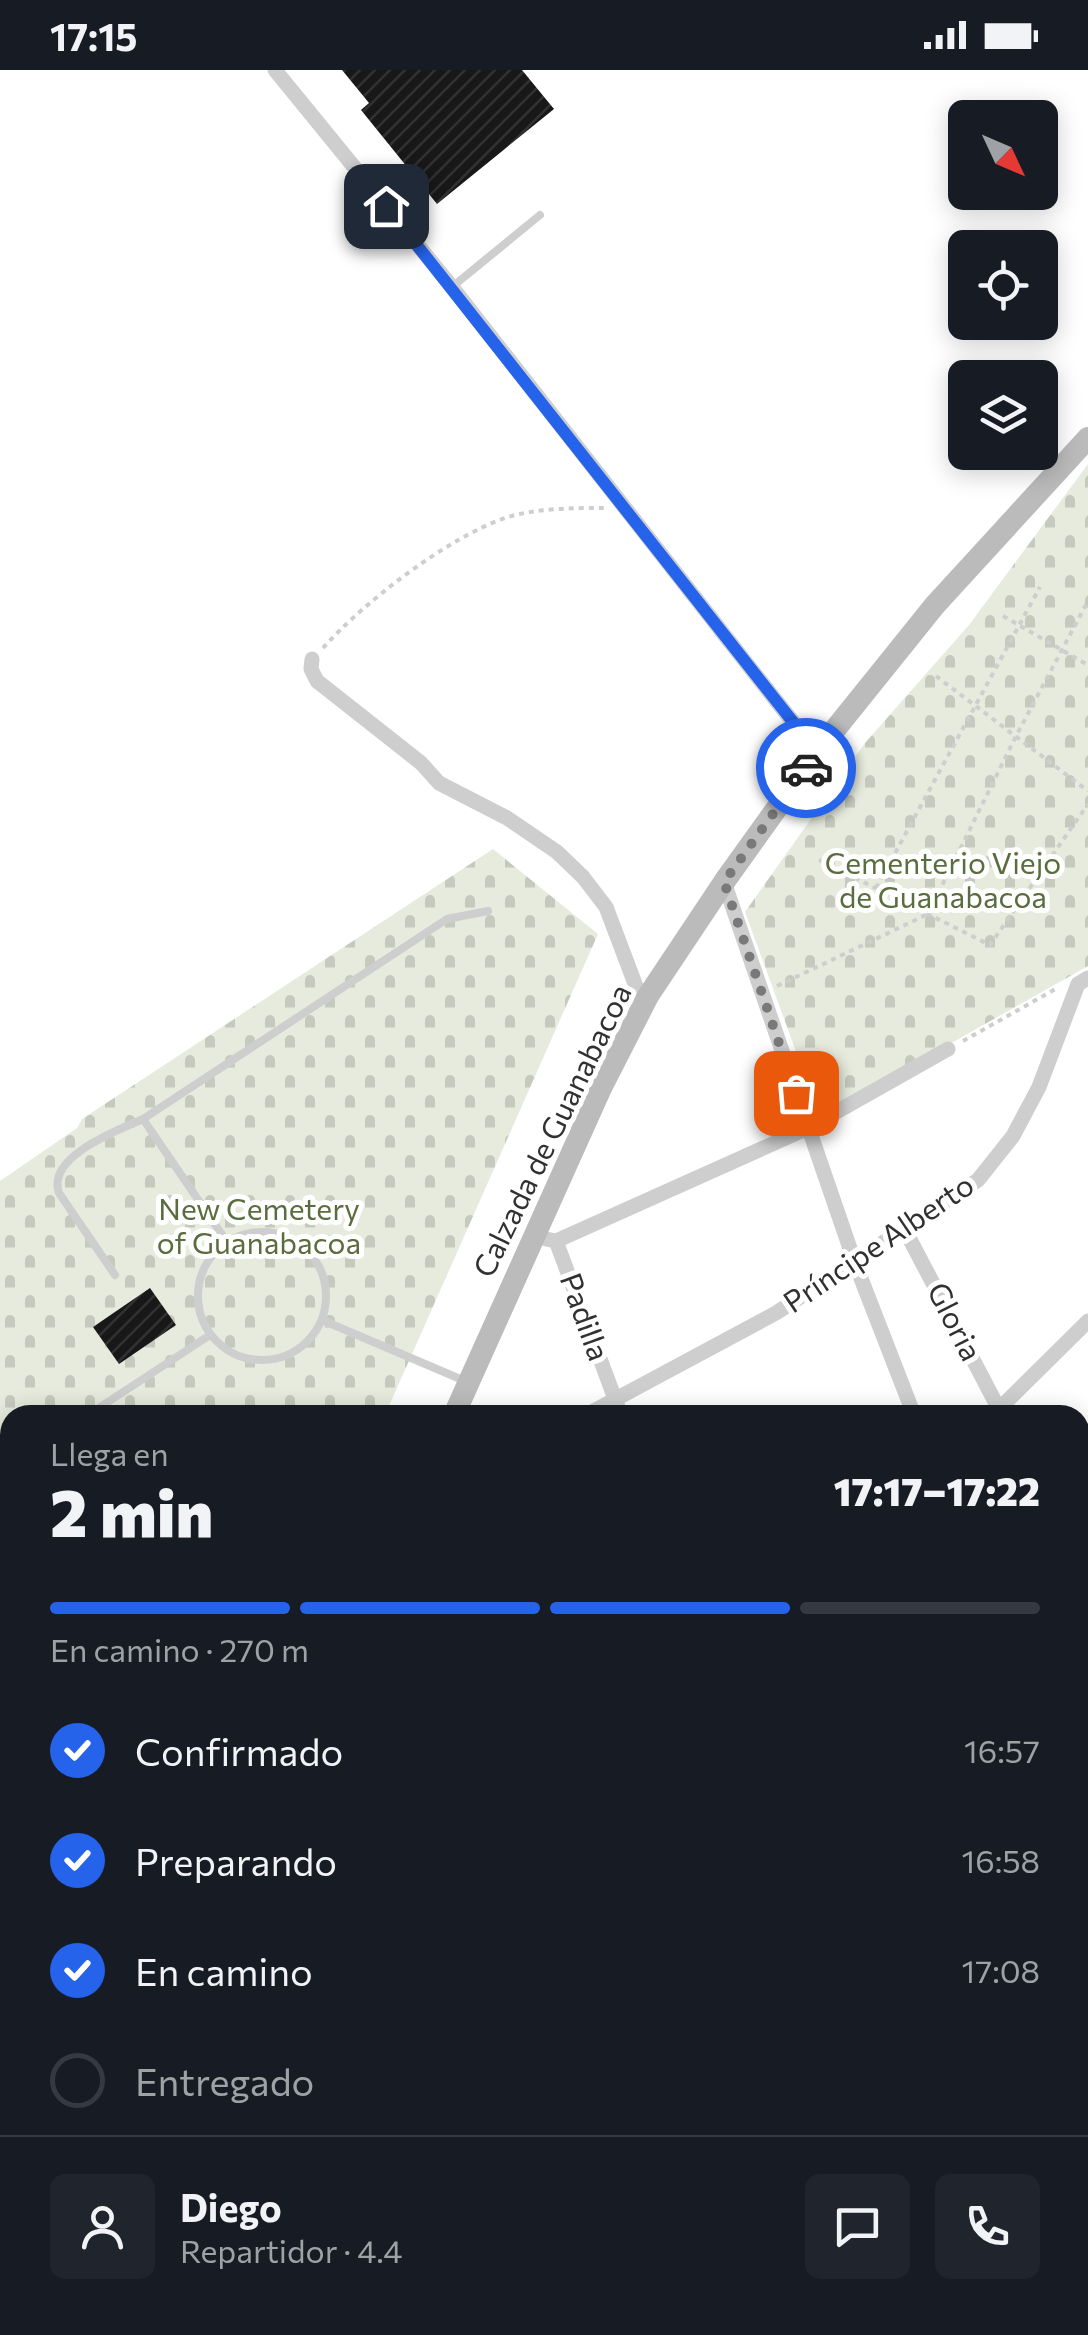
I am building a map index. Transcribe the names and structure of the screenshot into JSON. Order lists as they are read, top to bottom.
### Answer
{
  "streets": {
    "main road": ["Calzada de Guanabacoa"],
    "street": ["Príncipe Alberto", "Padilla", "Gloria"]
  },
  "crossings": [
    ["Calzada de Guanabacoa", "Padilla"],
    ["Príncipe Alberto", "Gloria"]
  ],
  "parks": ["Cementerio Viejo de Guanabacoa", "New Cemetery of Guanabacoa"],
  "north": "bottom right",
  "page": {
    "status": "17:15",
    "heading": ["2 min", "Llega en", "17:17–17:22"],
    "panel": ["Diego", "Repartidor · 4.4"],
    "bar": "En camino · 270 m",
    "list": [
      ["Confirmado", "16:57"],
      ["Preparando", "16:58"],
      ["En camino", "17:08"],
      "Entregado"
    ]
  }
}
